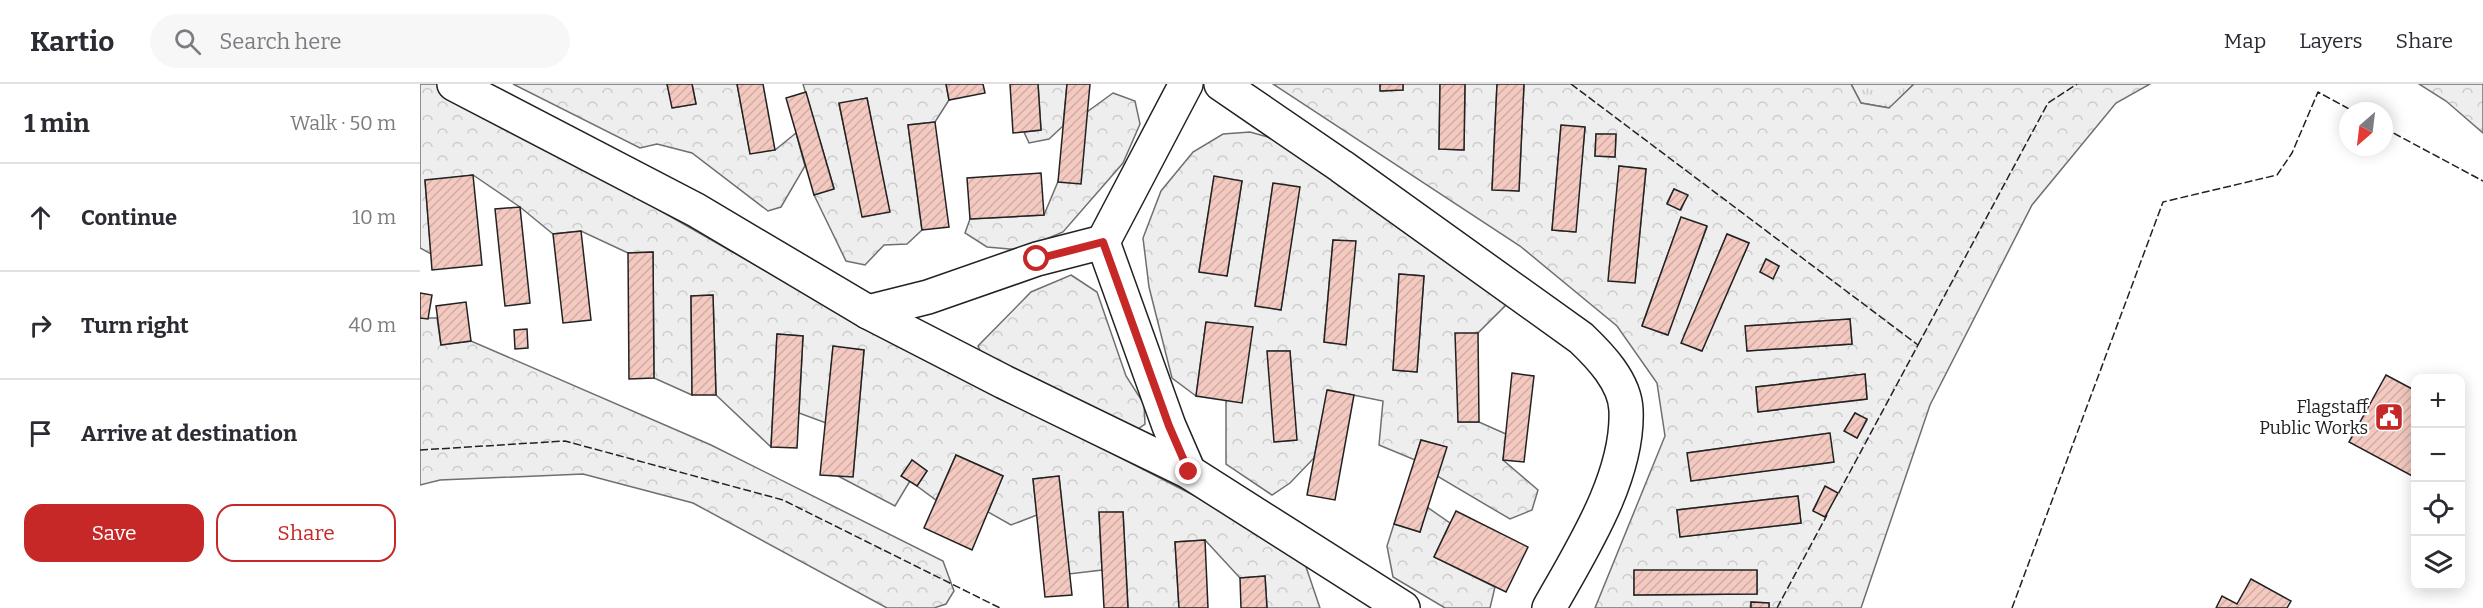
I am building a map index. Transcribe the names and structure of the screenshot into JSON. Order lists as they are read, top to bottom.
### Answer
{
  "places": {
    "public building": ["Flagstaff Public Works"]
  },
  "north": "bottom left",
  "page": {
    "header": "Kartio",
    "search": "Search here",
    "nav": ["Map", "Layers", "Share"],
    "heading": ["1 min", "Walk · 50 m"],
    "list": [
      ["Continue", "10 m"],
      ["Turn right", "40 m"],
      "Arrive at destination"
    ],
    "map_buttons": ["+", "−"],
    "buttons": ["Save", "Share"]
  }
}
